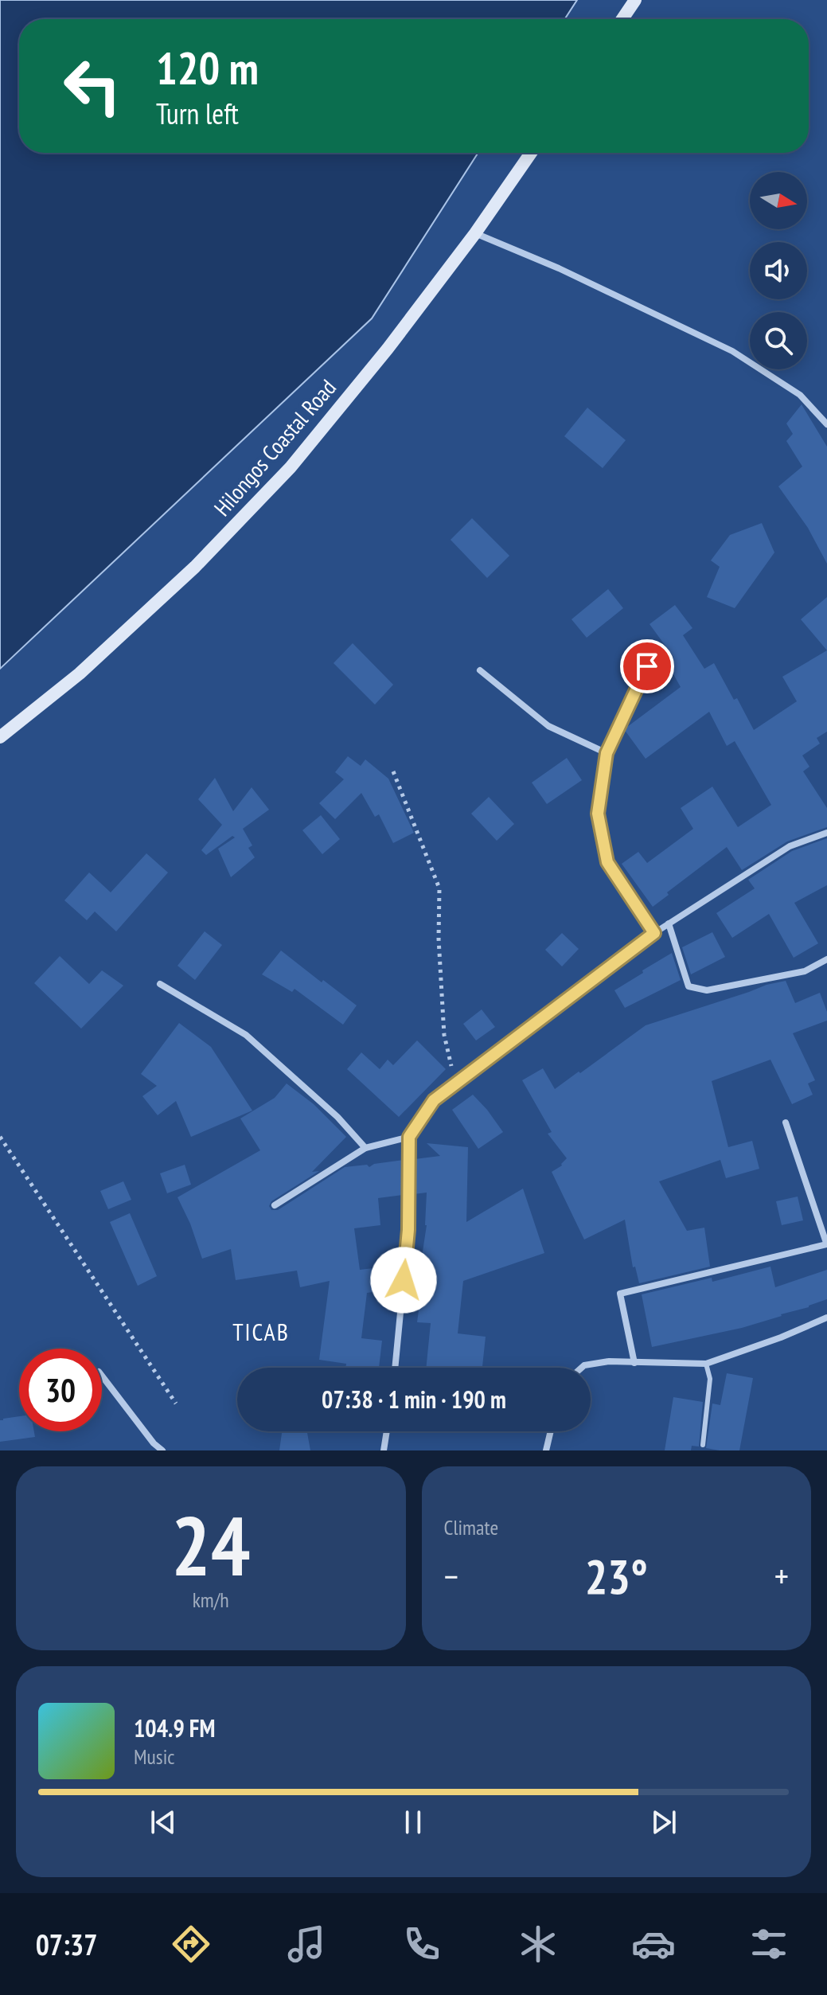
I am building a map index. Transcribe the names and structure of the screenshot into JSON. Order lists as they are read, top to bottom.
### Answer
{
  "streets": {
    "street": ["Hilongos Coastal Road"]
  },
  "districts": ["TICAB"],
  "north": "right",
  "page": {
    "turn": ["120 m", "Turn left"],
    "limit": "30",
    "trip": "07:38 · 1 min · 190 m",
    "tile": [
      ["24", "km/h"],
      "Climate"
    ],
    "heat": ["−", "23°", "+"],
    "song": ["104.9 FM", "Music"],
    "tabs": "07:37"
  }
}
